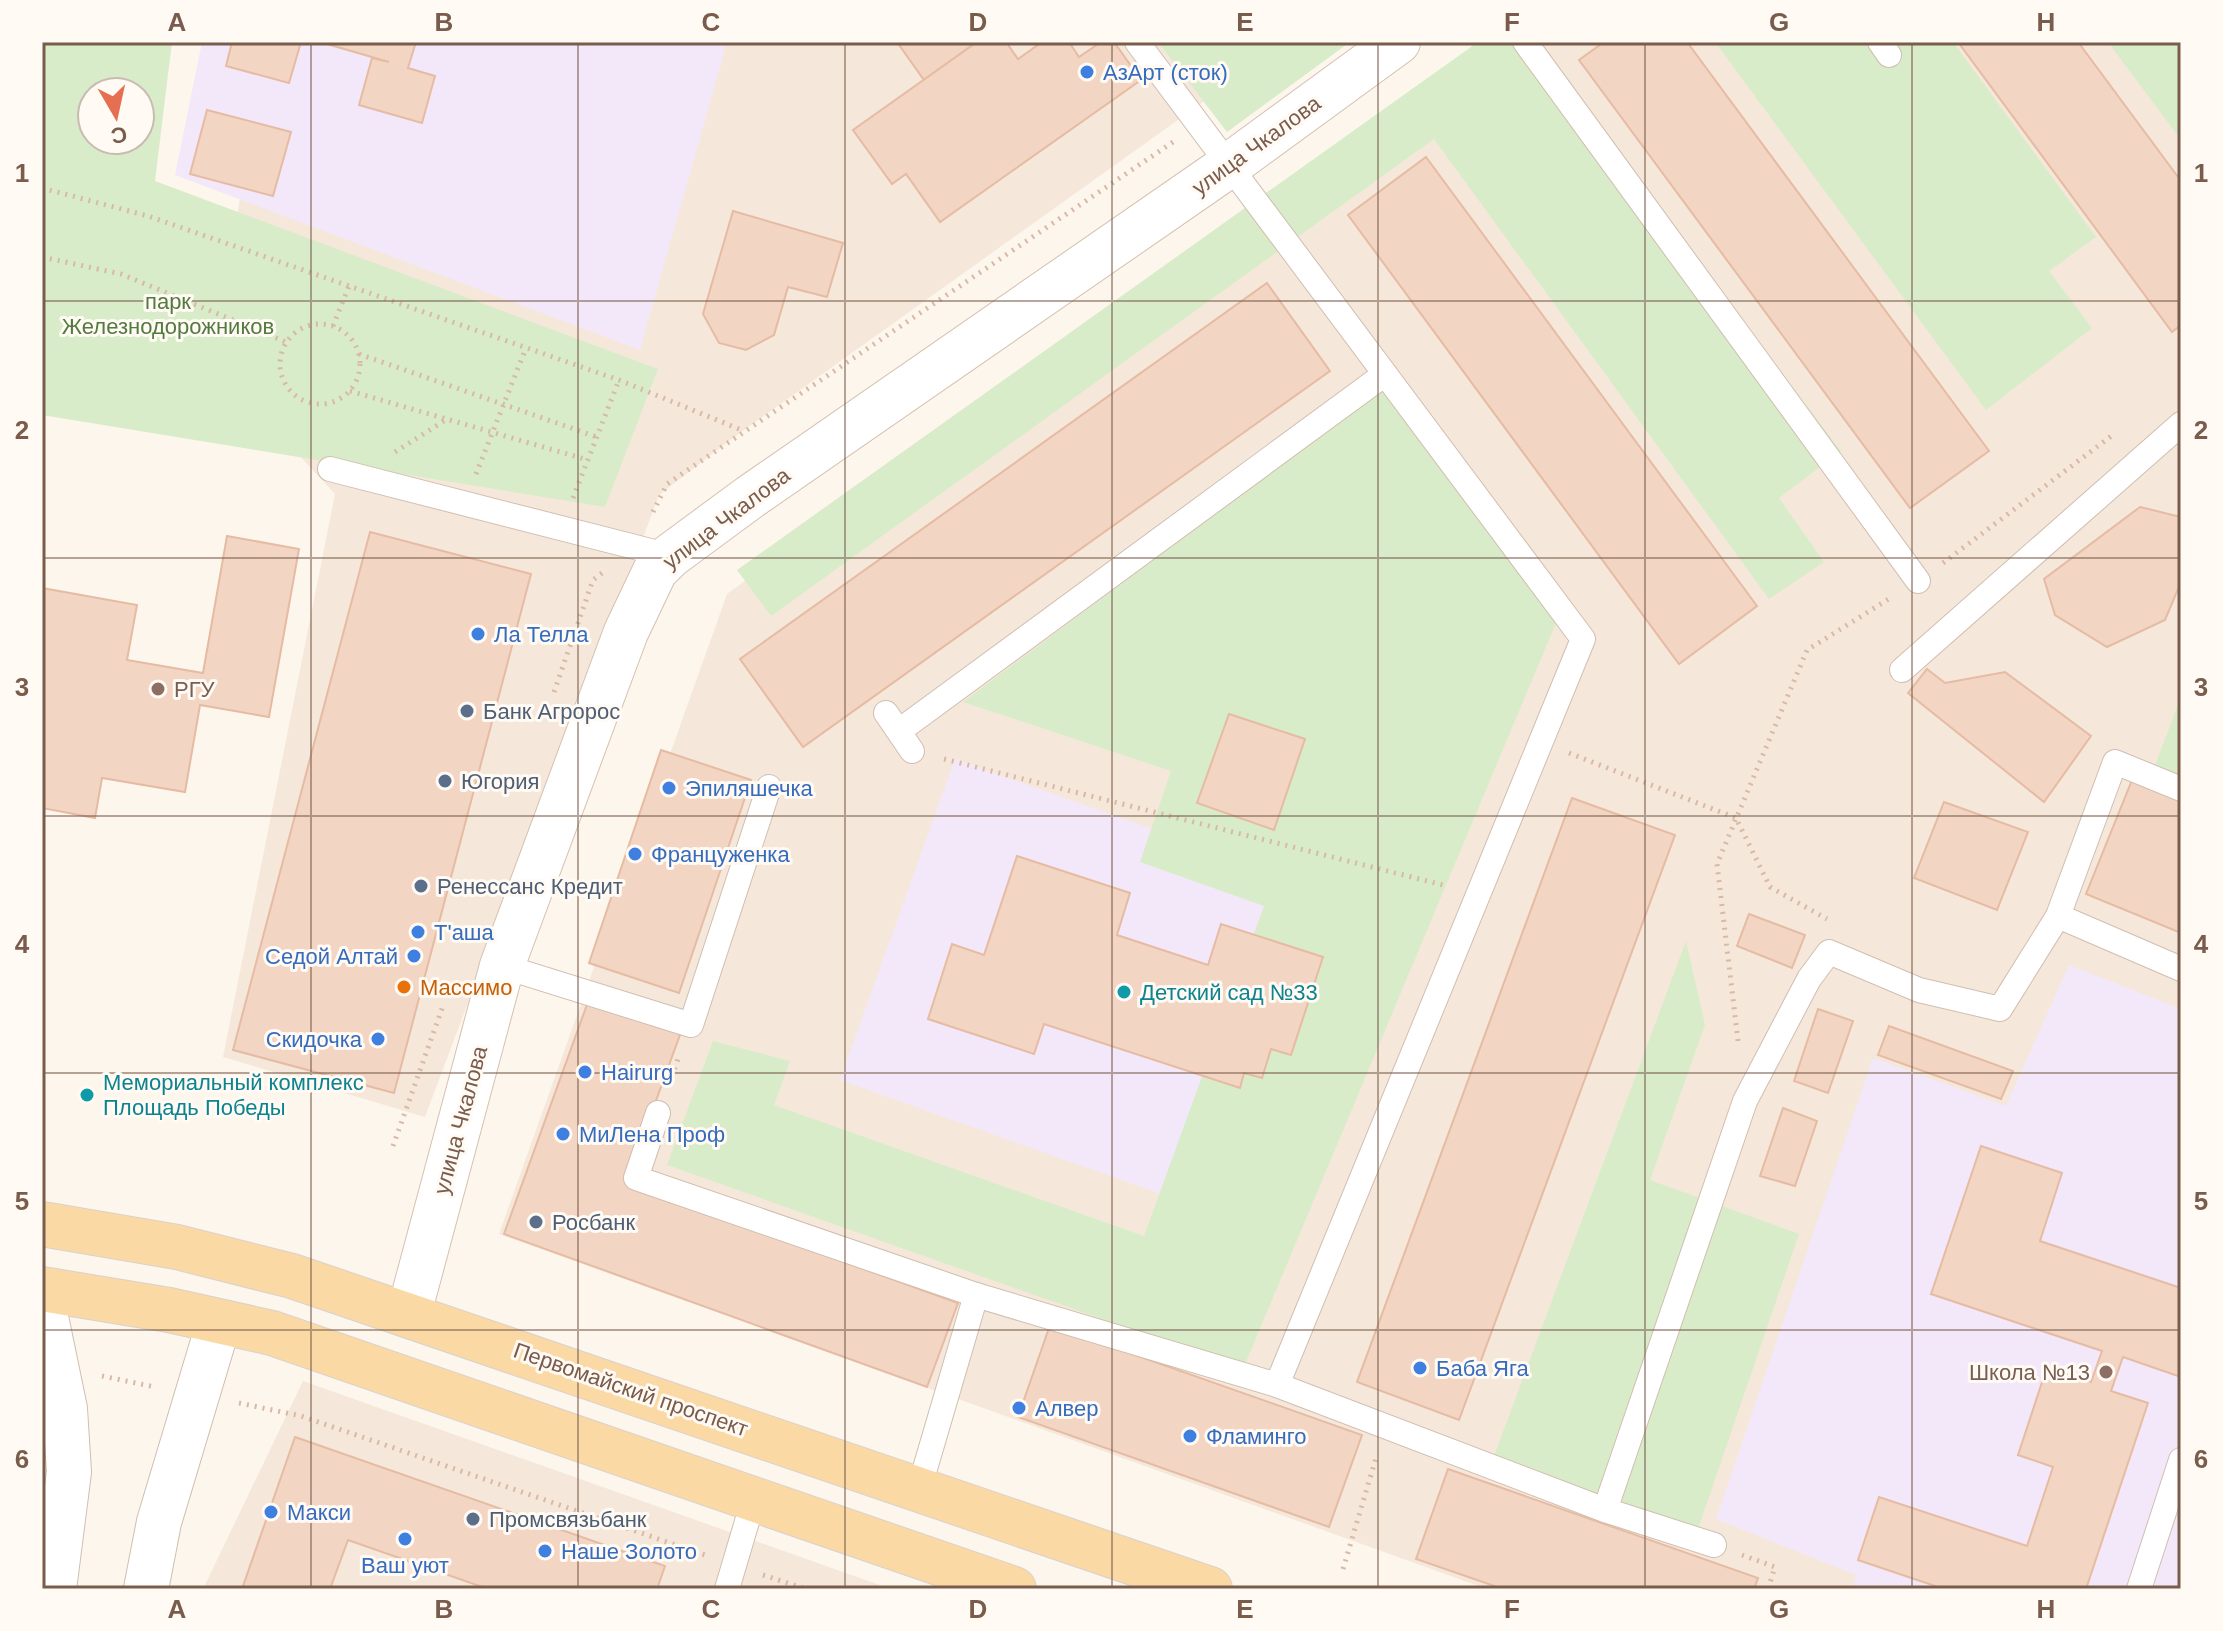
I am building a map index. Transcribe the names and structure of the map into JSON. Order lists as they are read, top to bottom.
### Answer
{
  "streets": {
    "main road": ["Первомайский проспект"],
    "street": ["улица Чкалова"]
  },
  "crossings": [
    ["улица Чкалова", "Первомайский проспект"]
  ],
  "parks": ["парк Железнодорожников"],
  "places": [
    "АзАрт (сток)",
    "Ла Телла",
    "РГУ",
    "Банк Агророс",
    "Югория",
    "Эпиляшечка",
    "Француженка",
    "Ренессанс Кредит",
    "Т'аша",
    "Седой Алтай",
    "Массимо",
    "Детский сад №33",
    "Скидочка",
    "Hairurg",
    "Мемориальный комплекс Площадь Победы",
    "МиЛена Проф",
    "Росбанк",
    "Баба Яга",
    "Школа №13",
    "Алвер",
    "Фламинго",
    "Макси",
    "Промсвязьбанк",
    "Ваш уют",
    "Наше Золото"
  ],
  "north": "bottom",
  "grid": {
    "columns": [
      "A",
      "B",
      "C",
      "D",
      "E",
      "F",
      "G",
      "H"
    ],
    "rows": [
      "1",
      "2",
      "3",
      "4",
      "5",
      "6"
    ]
  }
}
